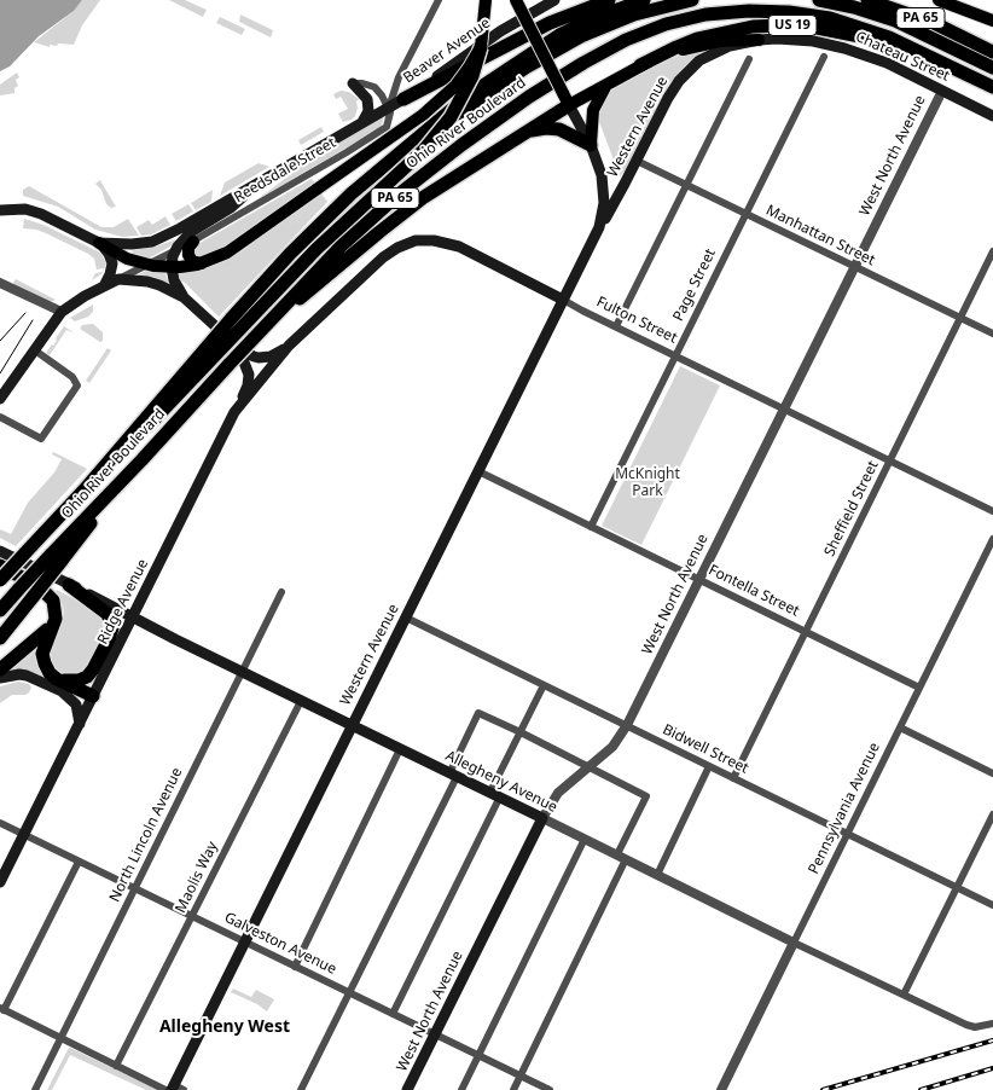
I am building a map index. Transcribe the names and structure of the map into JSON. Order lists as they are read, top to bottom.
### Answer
{
  "streets": {
    "highway": ["PA 65", "US 19", "Ohio River Boulevard"],
    "main road": [
      "Beaver Avenue",
      "Chateau Street",
      "Western Avenue",
      "West North Avenue",
      "Reedsdale Street",
      "Fulton Street",
      "Ridge Avenue",
      "Allegheny Avenue"
    ],
    "street": [
      "Manhattan Street",
      "Page Street",
      "Sheffield Street",
      "Fontella Street",
      "Bidwell Street",
      "Pennsylvania Avenue",
      "North Lincoln Avenue",
      "Maolis Way",
      "Galveston Avenue"
    ]
  },
  "crossings": [
    ["US 19", "Ohio River Boulevard"],
    ["US 19", "Western Avenue"],
    ["Beaver Avenue", "Reedsdale Street"],
    ["Chateau Street", "Western Avenue"],
    ["Chateau Street", "West North Avenue"],
    ["Western Avenue", "Manhattan Street"],
    ["Western Avenue", "Fulton Street"],
    ["Western Avenue", "Fontella Street"],
    ["Western Avenue", "Bidwell Street"],
    ["Western Avenue", "Allegheny Avenue"],
    ["Western Avenue", "Galveston Avenue"],
    ["West North Avenue", "Manhattan Street"],
    ["West North Avenue", "Fulton Street"],
    ["West North Avenue", "Fontella Street"],
    ["West North Avenue", "Bidwell Street"],
    ["West North Avenue", "Allegheny Avenue"],
    ["West North Avenue", "Galveston Avenue"],
    ["Manhattan Street", "Page Street"],
    ["Manhattan Street", "Sheffield Street"],
    ["Page Street", "Fulton Street"],
    ["Page Street", "Fontella Street"],
    ["Fulton Street", "Sheffield Street"],
    ["Fulton Street", "Ridge Avenue"],
    ["Sheffield Street", "Fontella Street"],
    ["Sheffield Street", "Bidwell Street"],
    ["Fontella Street", "Pennsylvania Avenue"],
    ["Ridge Avenue", "Allegheny Avenue"],
    ["Ridge Avenue", "Galveston Avenue"],
    ["Bidwell Street", "Pennsylvania Avenue"],
    ["Allegheny Avenue", "Pennsylvania Avenue"],
    ["Allegheny Avenue", "North Lincoln Avenue"],
    ["Allegheny Avenue", "Maolis Way"],
    ["North Lincoln Avenue", "Galveston Avenue"],
    ["Maolis Way", "Galveston Avenue"]
  ],
  "districts": ["Allegheny West"],
  "parks": ["McKnight Park"]
}
